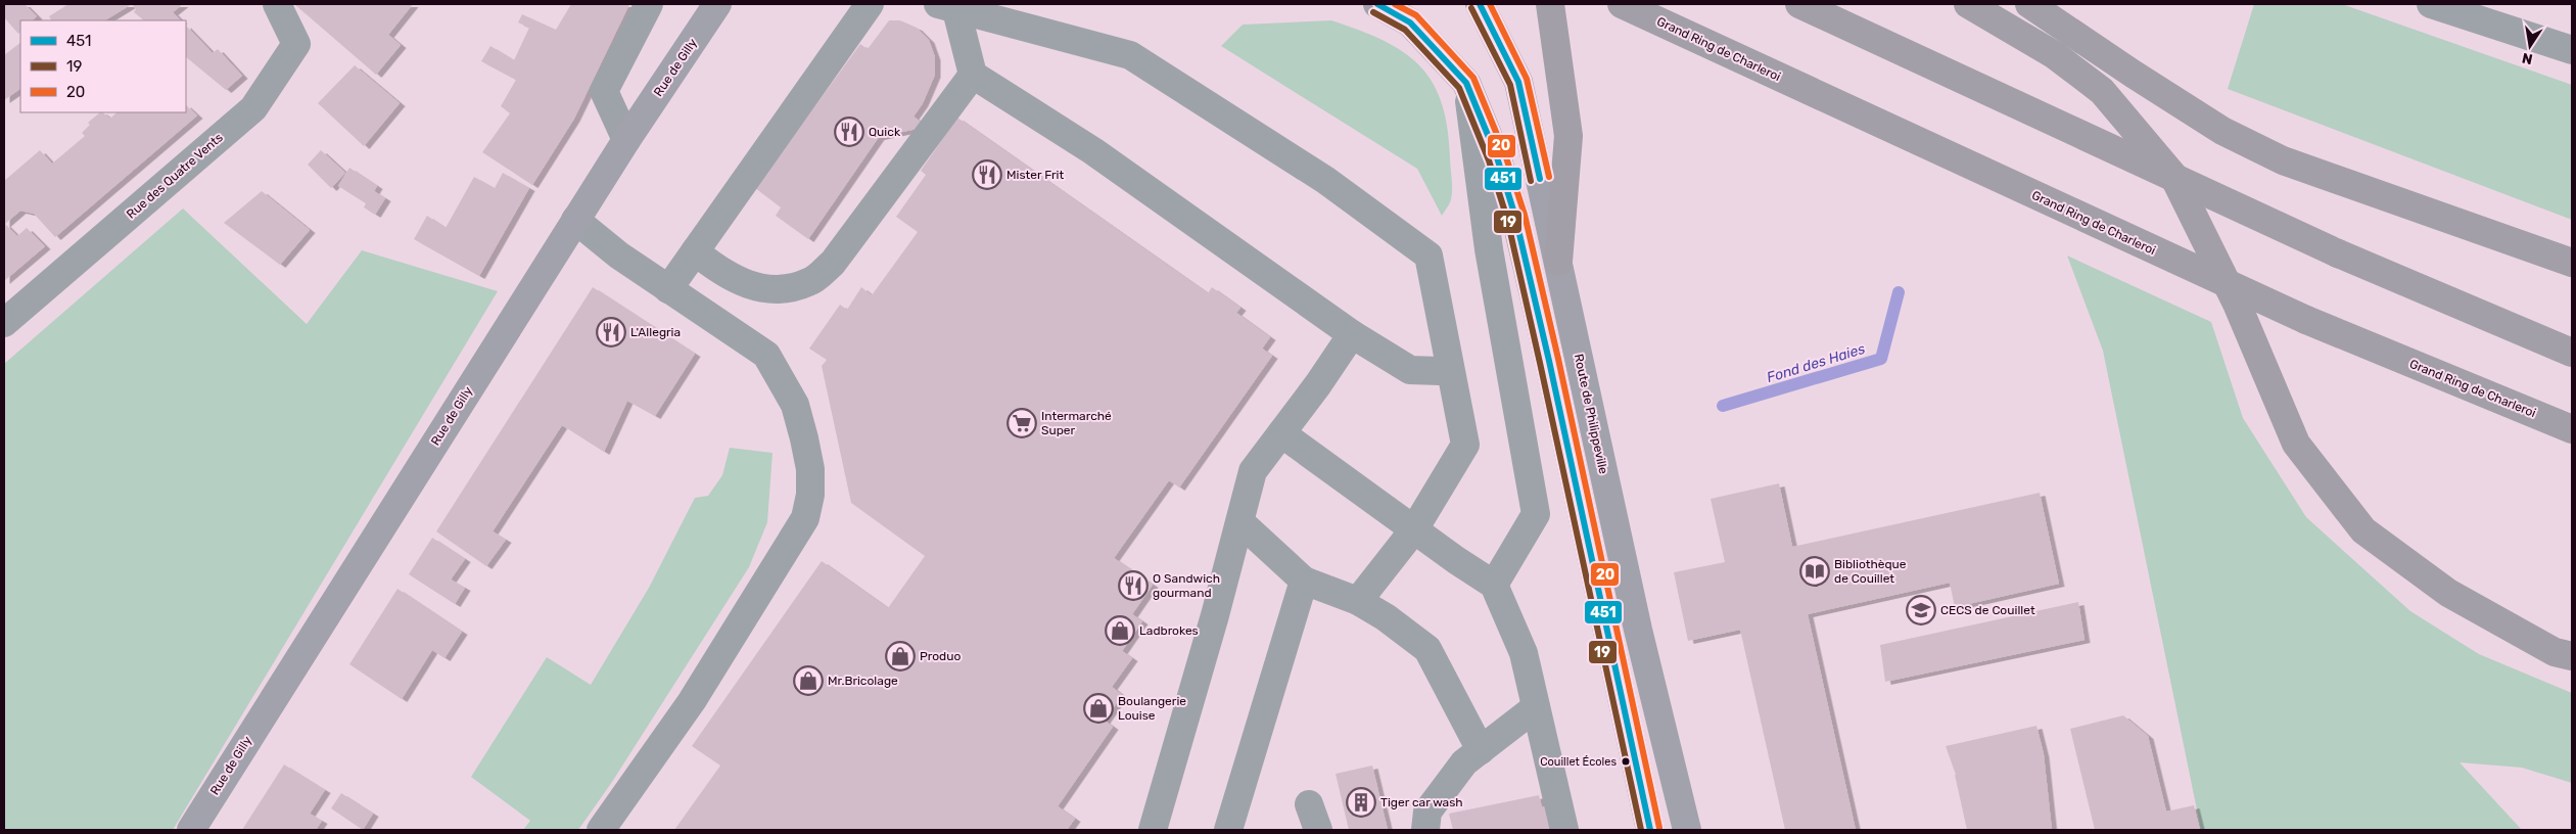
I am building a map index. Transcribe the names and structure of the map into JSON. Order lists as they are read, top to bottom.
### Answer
{
  "streets": {
    "highway": ["Grand Ring de Charleroi"],
    "main road": ["Rue de Gilly", "Route de Philippeville"],
    "street": ["Rue des Quatre Vents"]
  },
  "water": ["Fond des Haies"],
  "places": {
    "restaurant": [
      "Quick",
      "Mister Frit",
      "L'Allegria",
      "O Sandwich gourmand"
    ],
    "supermarket": ["Intermarché Super"],
    "library": ["Bibliothèque de Couillet"],
    "school or university": ["CECS de Couillet"],
    "shop": [
      "Ladbrokes",
      "Produo",
      "Mr.Bricolage",
      "Boulangerie Louise"
    ],
    "other": ["Couillet Écoles"],
    "building": ["Tiger car wash"]
  },
  "lines": ["transit line 451", "transit line 20", "transit line 19"],
  "legend": ["451", "19", "20"],
  "north": "bottom"
}
